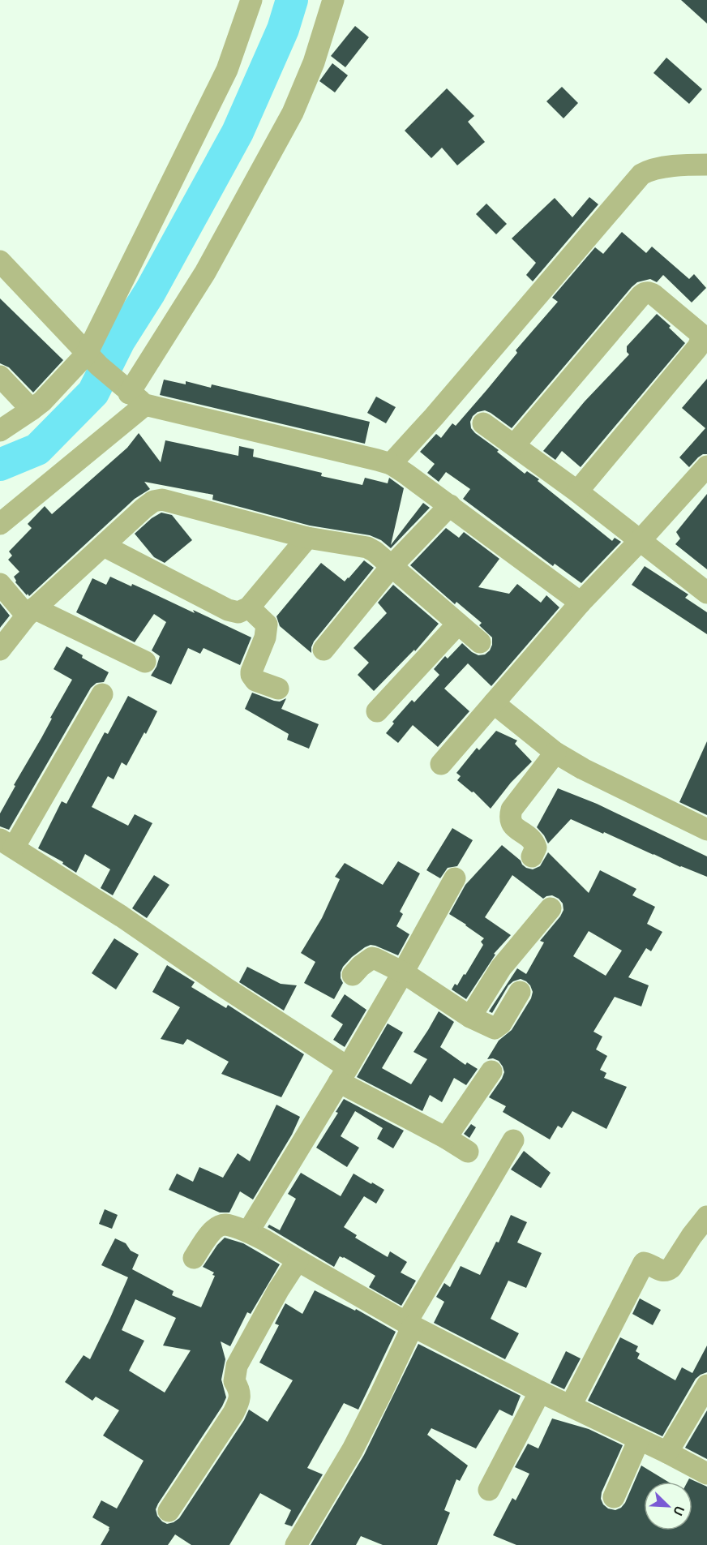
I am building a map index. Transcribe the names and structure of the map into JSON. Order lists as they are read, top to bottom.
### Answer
{
  "north": "bottom right"
}
